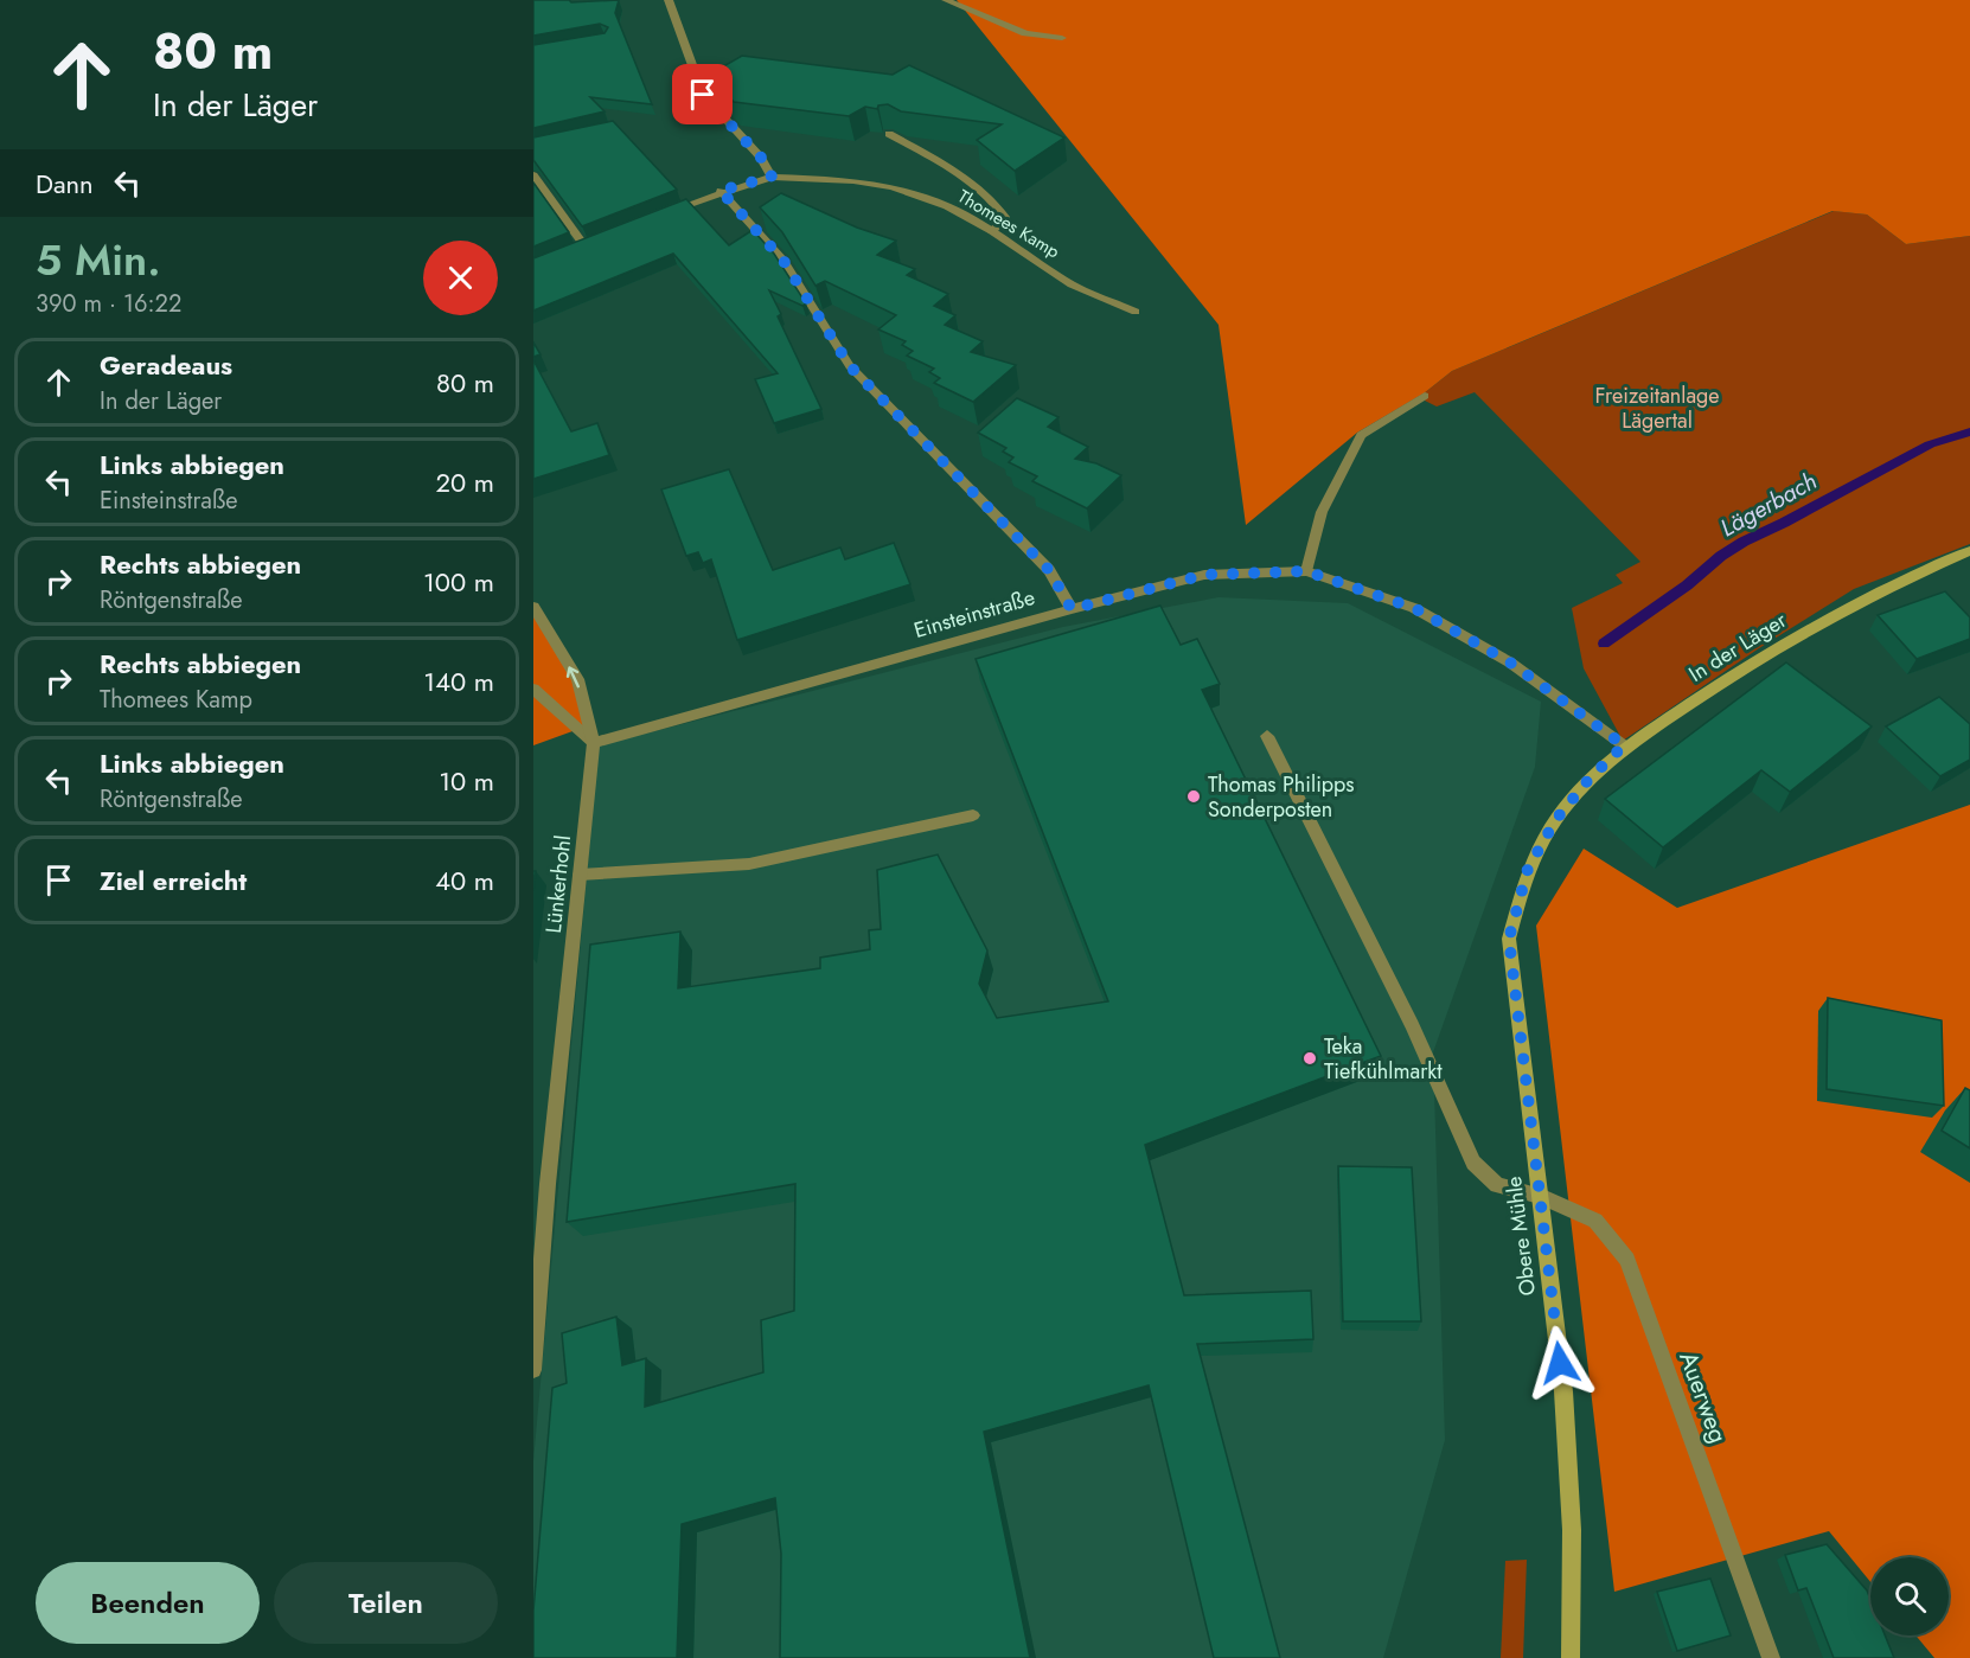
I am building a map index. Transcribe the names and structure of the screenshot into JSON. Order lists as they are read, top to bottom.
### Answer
{
  "streets": {
    "main road": ["In der Läger", "Obere Mühle"],
    "street": [
      "Thomees Kamp",
      "Einsteinstraße",
      "Lünkerhohl",
      "Auerweg"
    ]
  },
  "crossings": [
    ["Einsteinstraße", "In der Läger"],
    ["Einsteinstraße", "Lünkerhohl"],
    ["In der Läger", "Obere Mühle"],
    ["Obere Mühle", "Auerweg"]
  ],
  "water": ["Lägerbach"],
  "parks": ["Freizeitanlage Lägertal"],
  "places": ["Thomas Philipps Sonderposten", "Teka Tiefkühlmarkt"],
  "page": {
    "turn": ["80 m", "In der Läger"],
    "then": "Dann",
    "heading": ["5 Min.", "390 m · 16:22"],
    "list": [
      {
        "name": "Geradeaus",
        "note": "In der Läger",
        "value": "80 m"
      },
      {
        "name": "Links abbiegen",
        "note": "Einsteinstraße",
        "value": "20 m"
      },
      {
        "name": "Rechts abbiegen",
        "note": "Röntgenstraße",
        "value": "100 m"
      },
      {
        "name": "Rechts abbiegen",
        "note": "Thomees Kamp",
        "value": "140 m"
      },
      {
        "name": "Links abbiegen",
        "note": "Röntgenstraße",
        "value": "10 m"
      },
      {
        "name": "Ziel erreicht",
        "value": "40 m"
      }
    ],
    "buttons": ["Beenden", "Teilen"]
  }
}
